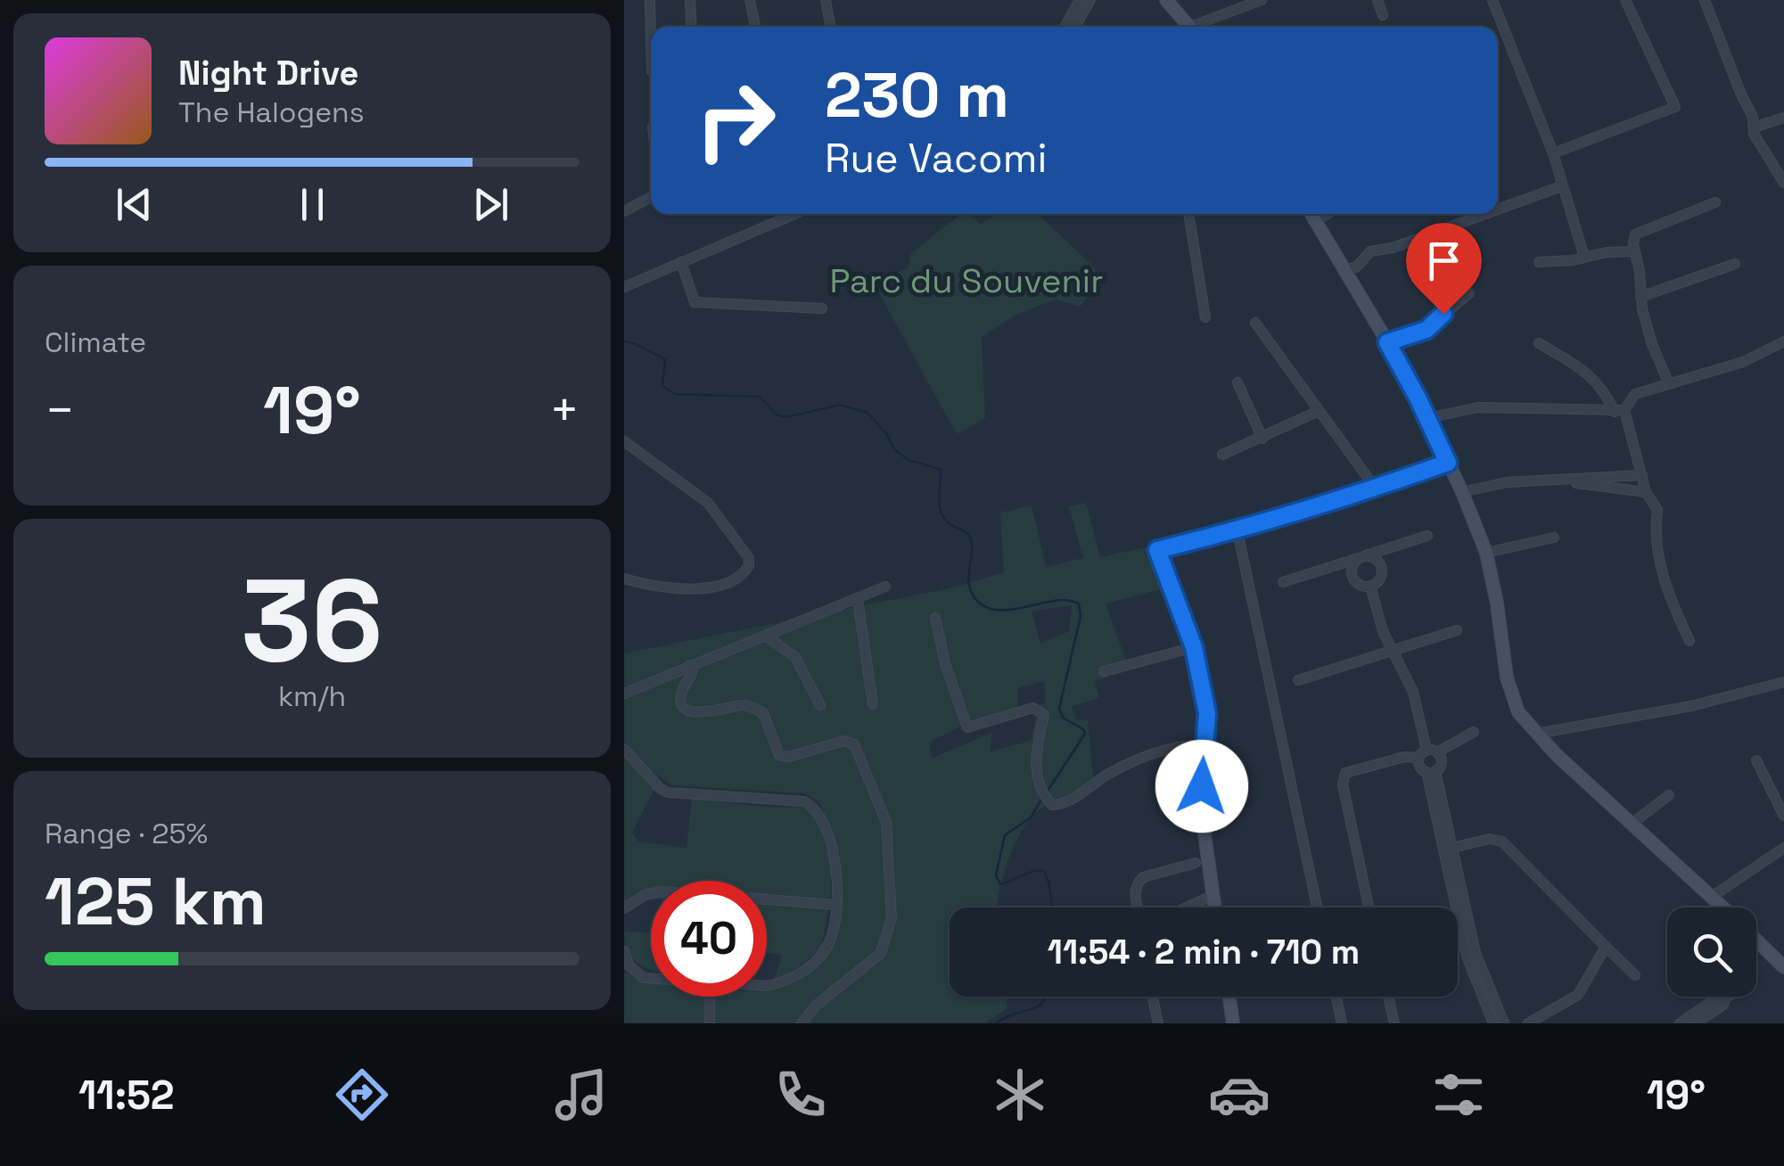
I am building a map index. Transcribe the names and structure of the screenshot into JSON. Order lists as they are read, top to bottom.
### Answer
{
  "parks": ["Parc du Souvenir"],
  "page": {
    "turn": ["230 m", "Rue Vacomi"],
    "song": ["Night Drive", "The Halogens"],
    "tile": [
      "Climate",
      ["36", "km/h"],
      ["Range · 25%", "125 km"]
    ],
    "heat": ["−", "19°", "+"],
    "limit": "40",
    "trip": "11:54 · 2 min · 710 m",
    "tabs": ["11:52", "19°"]
  }
}
